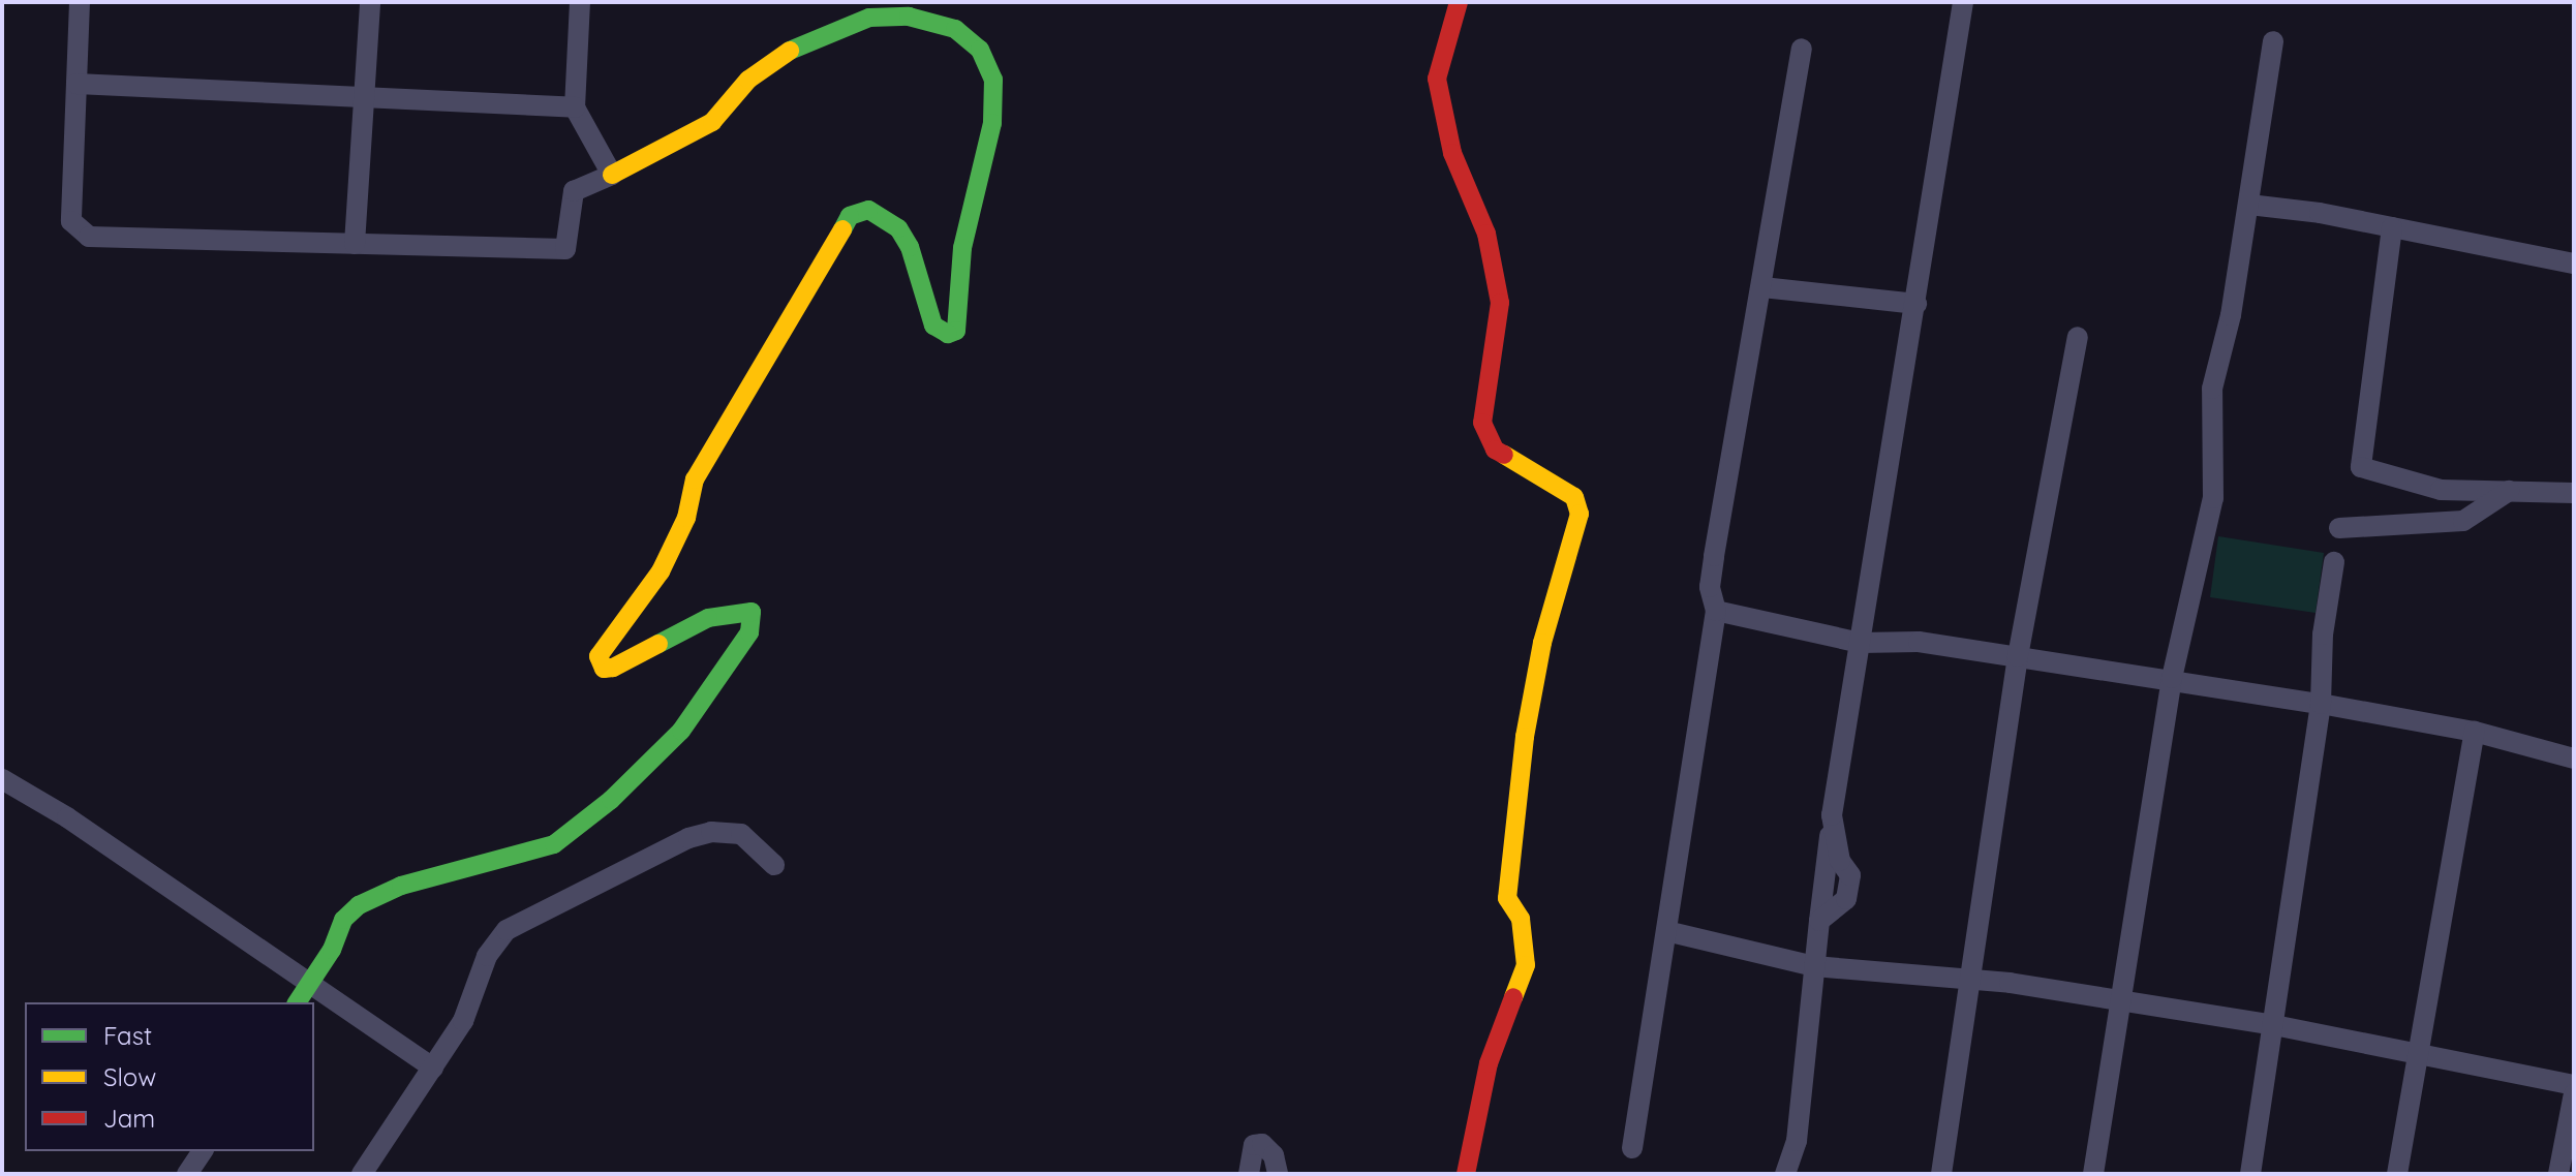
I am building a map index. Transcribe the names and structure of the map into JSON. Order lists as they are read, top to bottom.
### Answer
{
  "legend": ["Fast", "Slow", "Jam"]
}
